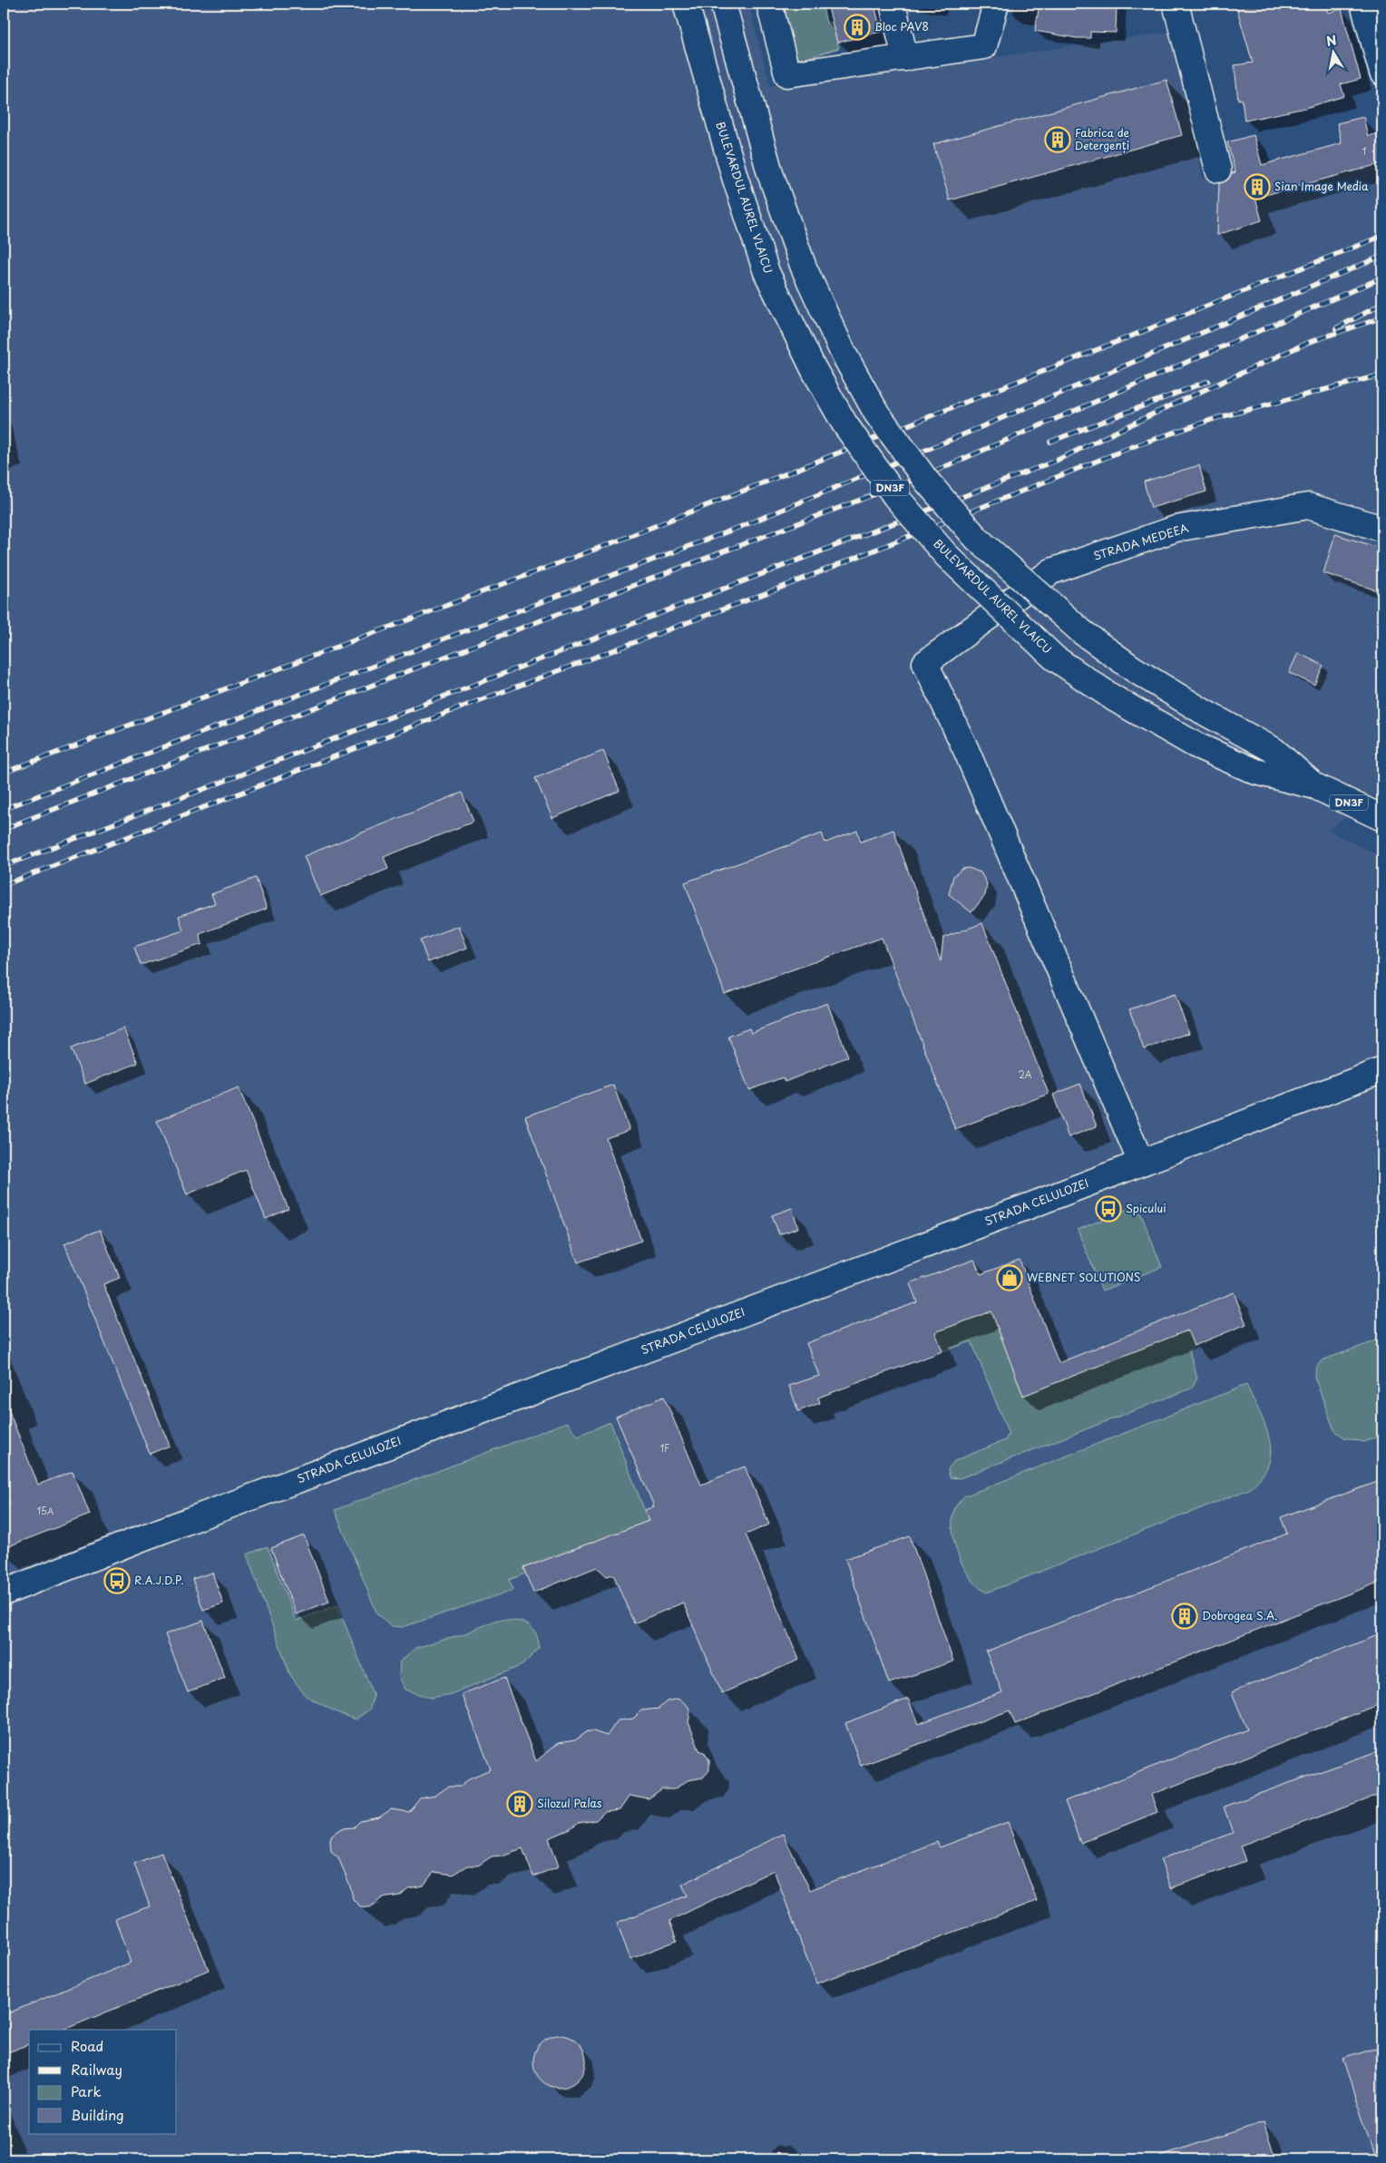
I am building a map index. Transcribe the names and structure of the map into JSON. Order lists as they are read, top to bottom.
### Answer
{
  "streets": {
    "street": [
      "BULEVARDUL AUREL VLAICU",
      "DN3F",
      "STRADA MEDEEA",
      "STRADA CELULOZEI"
    ]
  },
  "crossings": [
    ["STRADA MEDEEA", "STRADA CELULOZEI"]
  ],
  "places": {
    "building": [
      "Bloc PAV8",
      "Fabrica de Detergenți",
      "Sian Image Media",
      "Dobrogea S.A.",
      "Silozul Palas"
    ],
    "bus stop": ["Spicului", "R.A.J.D.P."],
    "shop": ["WEBNET SOLUTIONS"]
  },
  "house_numbers": [
    "1",
    "2A",
    "1F",
    "15A"
  ],
  "legend": [
    "Road",
    "Railway",
    "Park",
    "Building"
  ],
  "north": "top"
}
